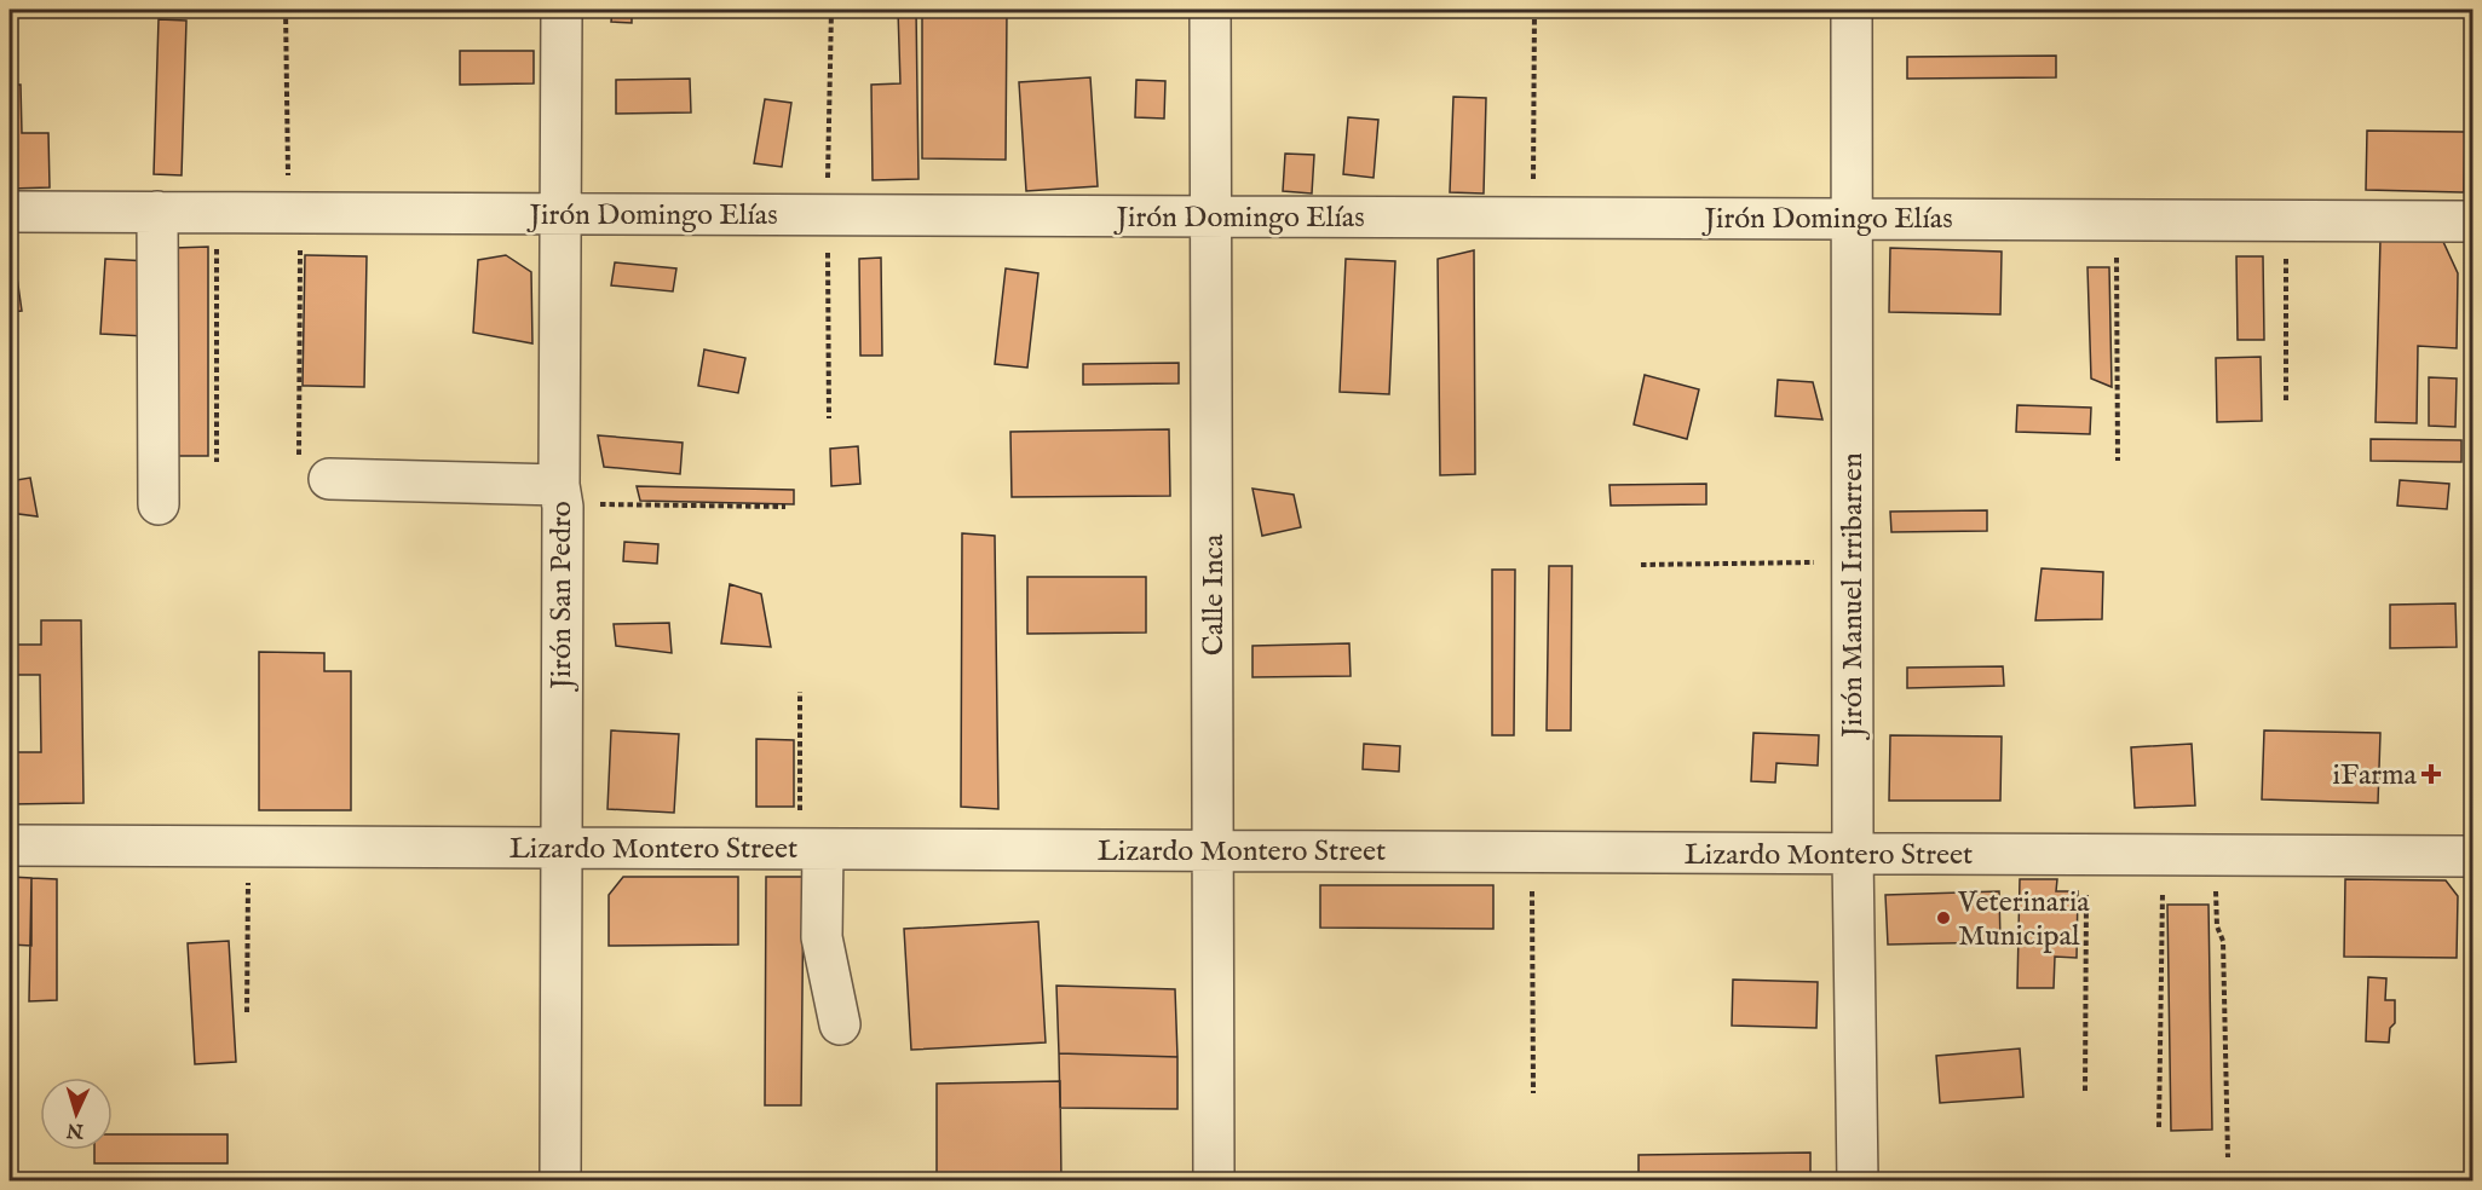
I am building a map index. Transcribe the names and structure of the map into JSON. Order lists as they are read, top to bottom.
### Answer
{
  "streets": {
    "street": [
      "Jirón Domingo Elías",
      "Jirón San Pedro",
      "Calle Inca",
      "Jirón Manuel Irribarren",
      "Lizardo Montero Street"
    ]
  },
  "crossings": [
    ["Jirón Domingo Elías", "Jirón San Pedro"],
    ["Jirón Domingo Elías", "Calle Inca"],
    ["Jirón Domingo Elías", "Jirón Manuel Irribarren"],
    ["Jirón San Pedro", "Lizardo Montero Street"],
    ["Calle Inca", "Lizardo Montero Street"],
    ["Jirón Manuel Irribarren", "Lizardo Montero Street"]
  ],
  "places": {
    "health": ["iFarma"],
    "other": ["Veterinaria Municipal"]
  },
  "north": "bottom"
}
